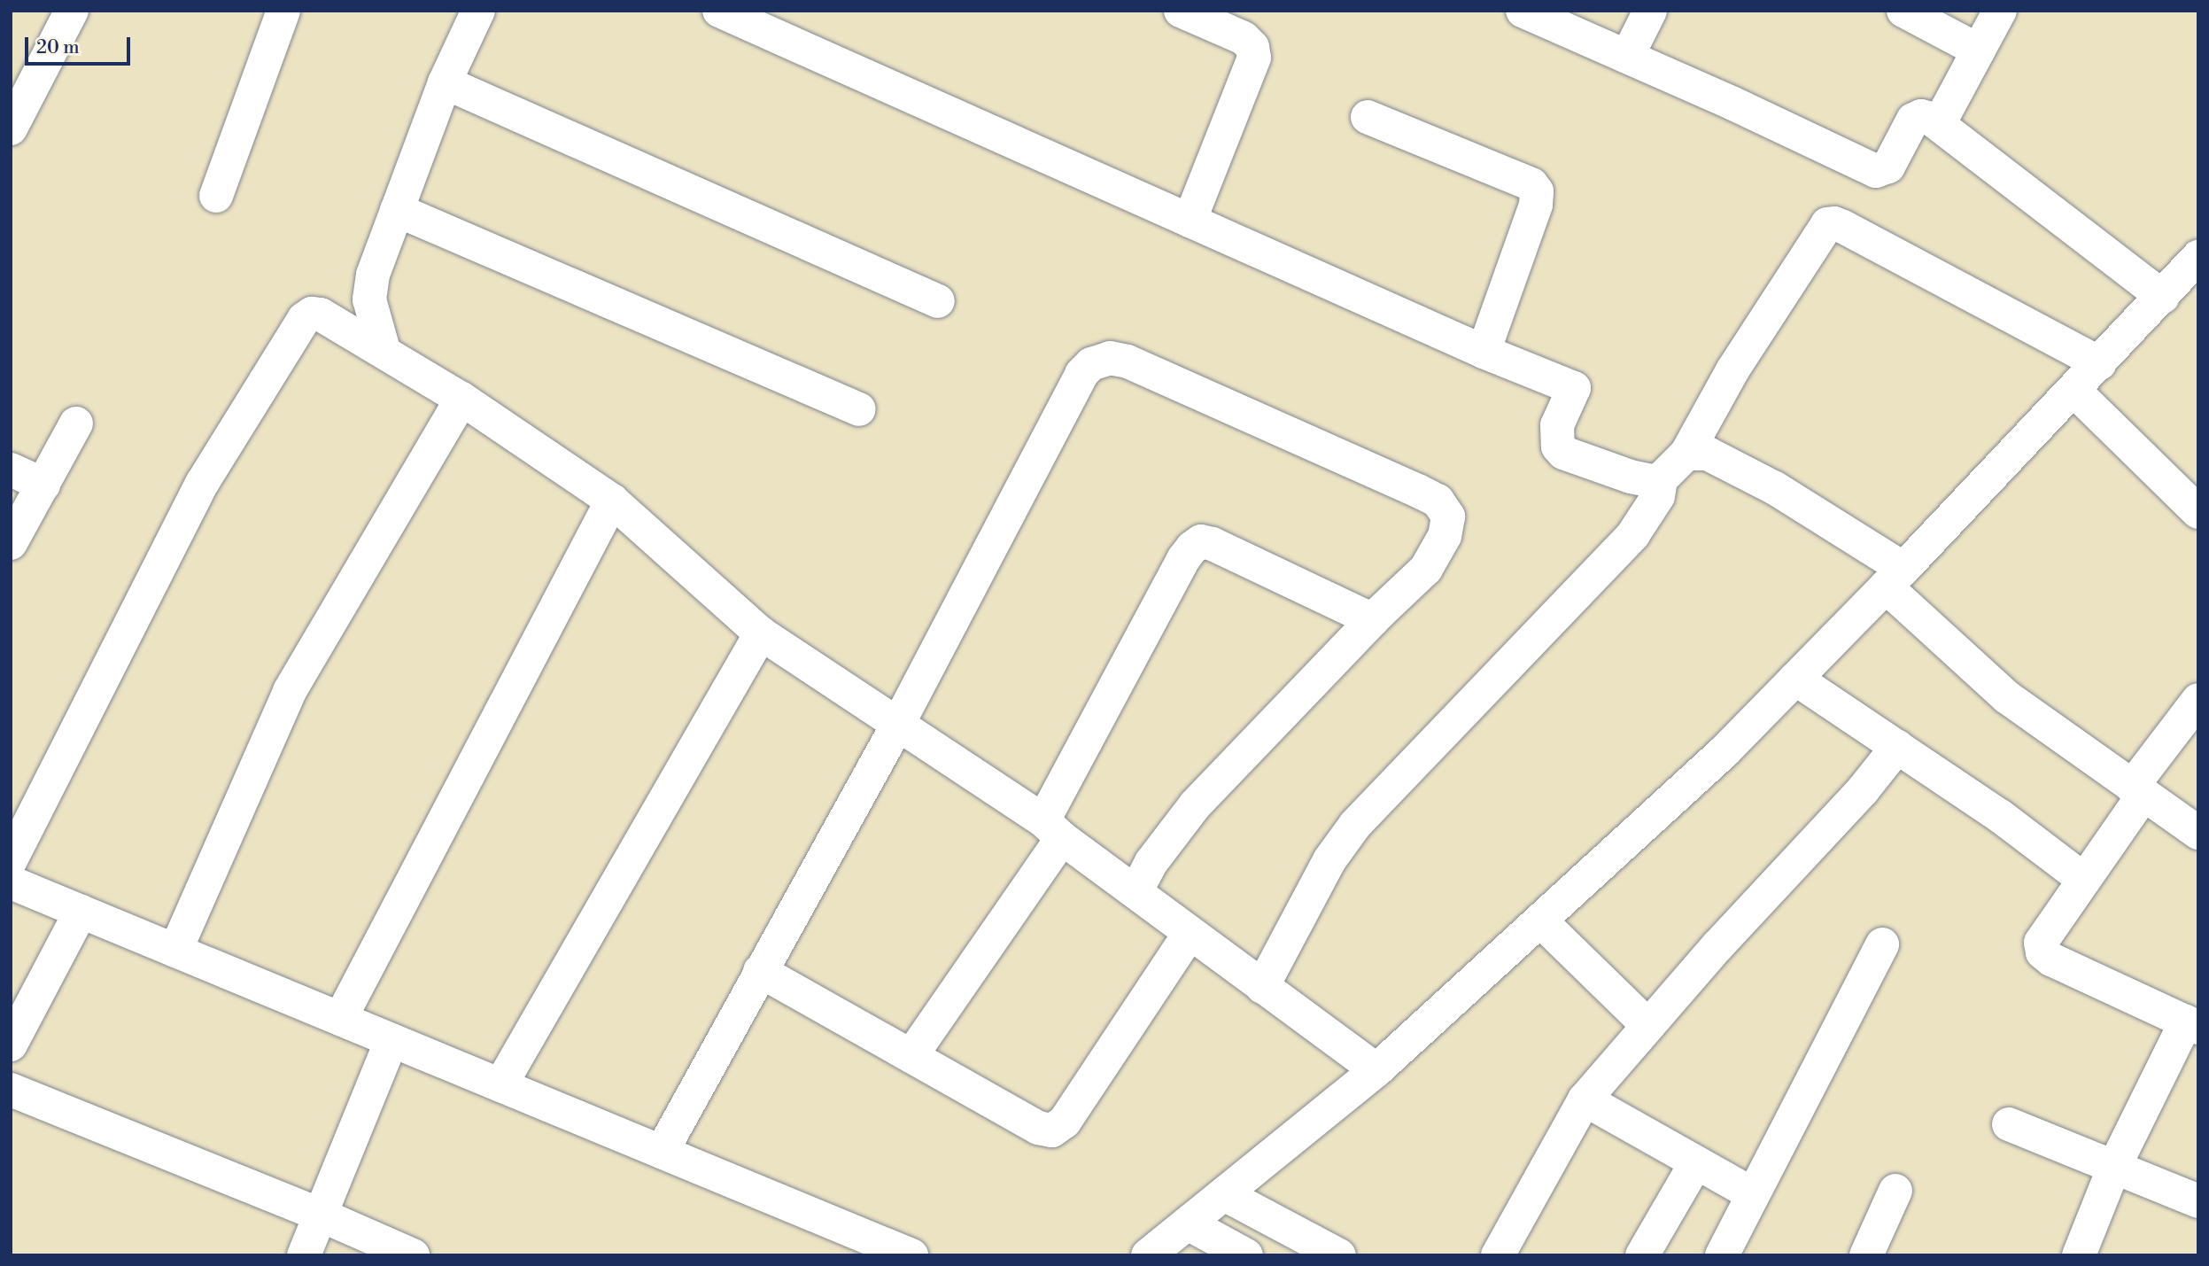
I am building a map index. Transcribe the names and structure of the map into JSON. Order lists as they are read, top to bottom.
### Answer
{
  "scale_bar": "20 m"
}
